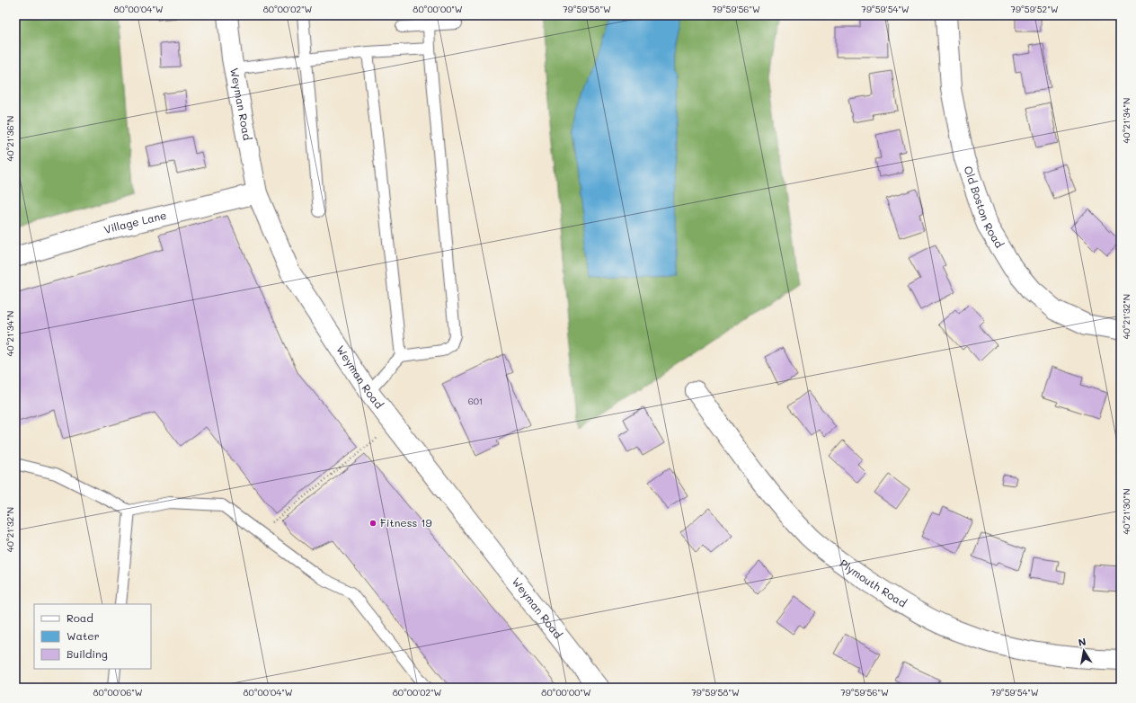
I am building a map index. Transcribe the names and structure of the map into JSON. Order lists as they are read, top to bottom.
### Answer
{
  "streets": {
    "street": [
      "Weyman Road",
      "Old Boston Road",
      "Village Lane",
      "Plymouth Road"
    ]
  },
  "crossings": [
    ["Weyman Road", "Village Lane"]
  ],
  "places": ["Fitness 19"],
  "house_numbers": ["601"],
  "legend": ["Road", "Water", "Building"],
  "north": "top",
  "coordinates": [
    "80°00'04\"W",
    "80°00'02\"W",
    "80°00'00\"W",
    "79°59'58\"W",
    "79°59'56\"W",
    "79°59'54\"W",
    "79°59'52\"W",
    "40°21'34\"N",
    "40°21'36\"N",
    "40°21'32\"N",
    "40°21'30\"N",
    "80°00'06\"W"
  ]
}
